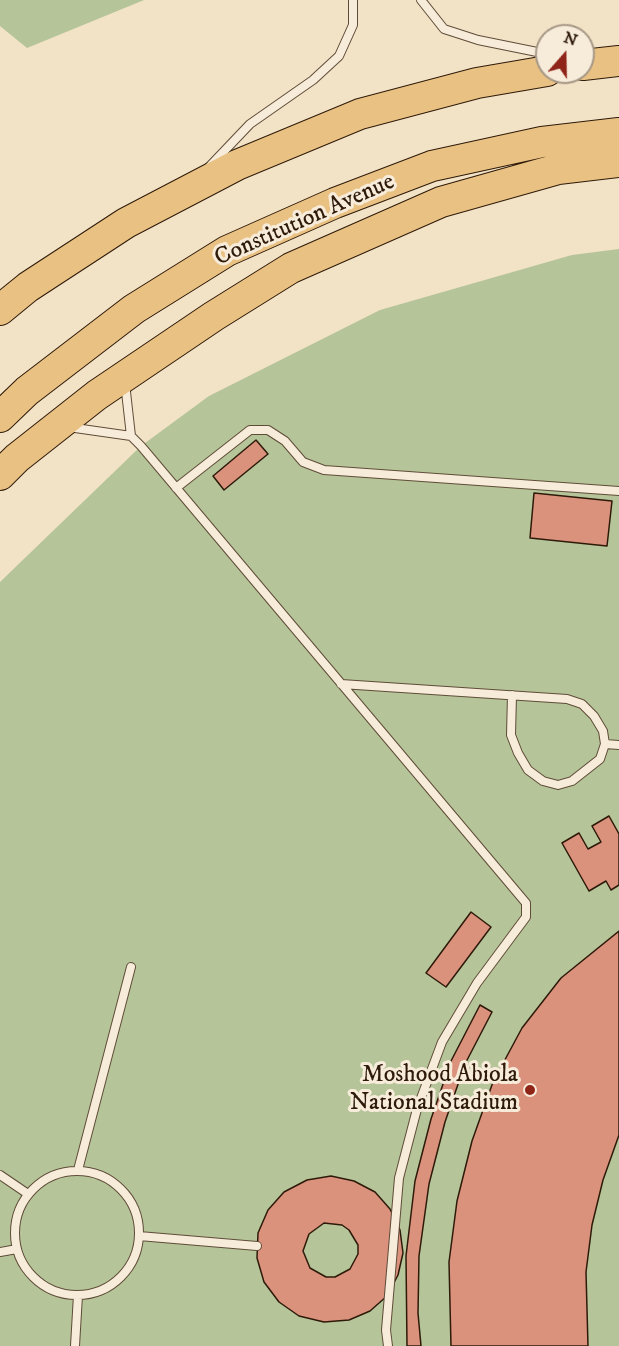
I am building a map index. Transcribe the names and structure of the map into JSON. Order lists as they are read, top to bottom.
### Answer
{
  "streets": {
    "highway": ["Constitution Avenue"]
  },
  "places": ["Moshood Abiola National Stadium"],
  "north": "top"
}
